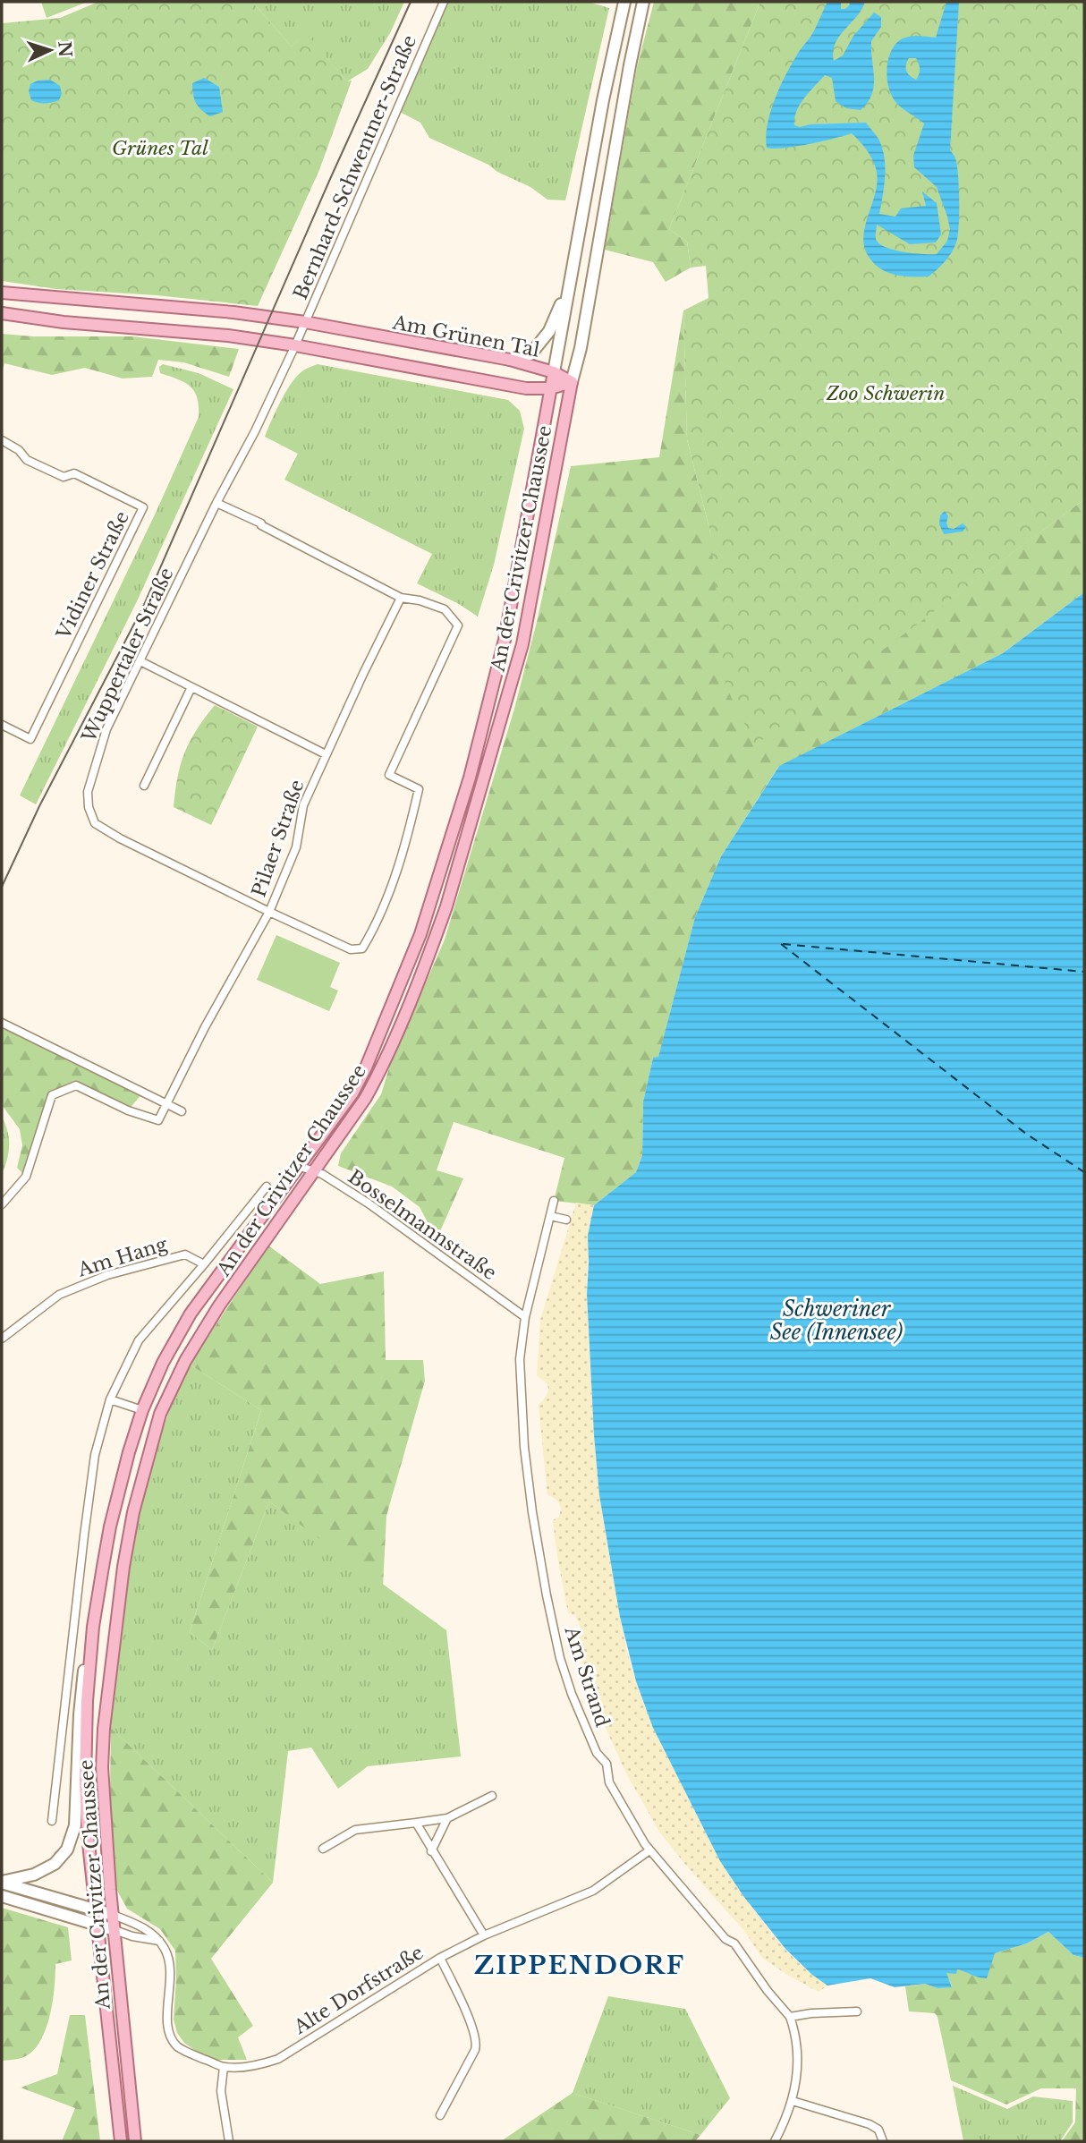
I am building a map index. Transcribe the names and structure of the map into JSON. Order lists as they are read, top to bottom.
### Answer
{
  "streets": {
    "main road": ["Am Grünen Tal", "An der Crivitzer Chaussee"],
    "street": [
      "Bernhard-Schwentner-Straße",
      "Vidiner Straße",
      "Wuppertaler Straße",
      "Pilaer Straße",
      "Bosselmannstraße",
      "Am Hang",
      "Am Strand",
      "Alte Dorfstraße"
    ]
  },
  "crossings": [
    ["Bernhard-Schwentner-Straße", "Am Grünen Tal"],
    ["Bernhard-Schwentner-Straße", "Wuppertaler Straße"],
    ["Am Grünen Tal", "An der Crivitzer Chaussee"],
    ["Am Grünen Tal", "Wuppertaler Straße"],
    ["An der Crivitzer Chaussee", "Bosselmannstraße"],
    ["An der Crivitzer Chaussee", "Am Hang"],
    ["Wuppertaler Straße", "Pilaer Straße"],
    ["Bosselmannstraße", "Am Strand"],
    ["Am Strand", "Alte Dorfstraße"]
  ],
  "districts": ["ZIPPENDORF"],
  "water": ["Schweriner See (Innensee)"],
  "parks": ["Grünes Tal", "Zoo Schwerin"],
  "north": "right"
}
